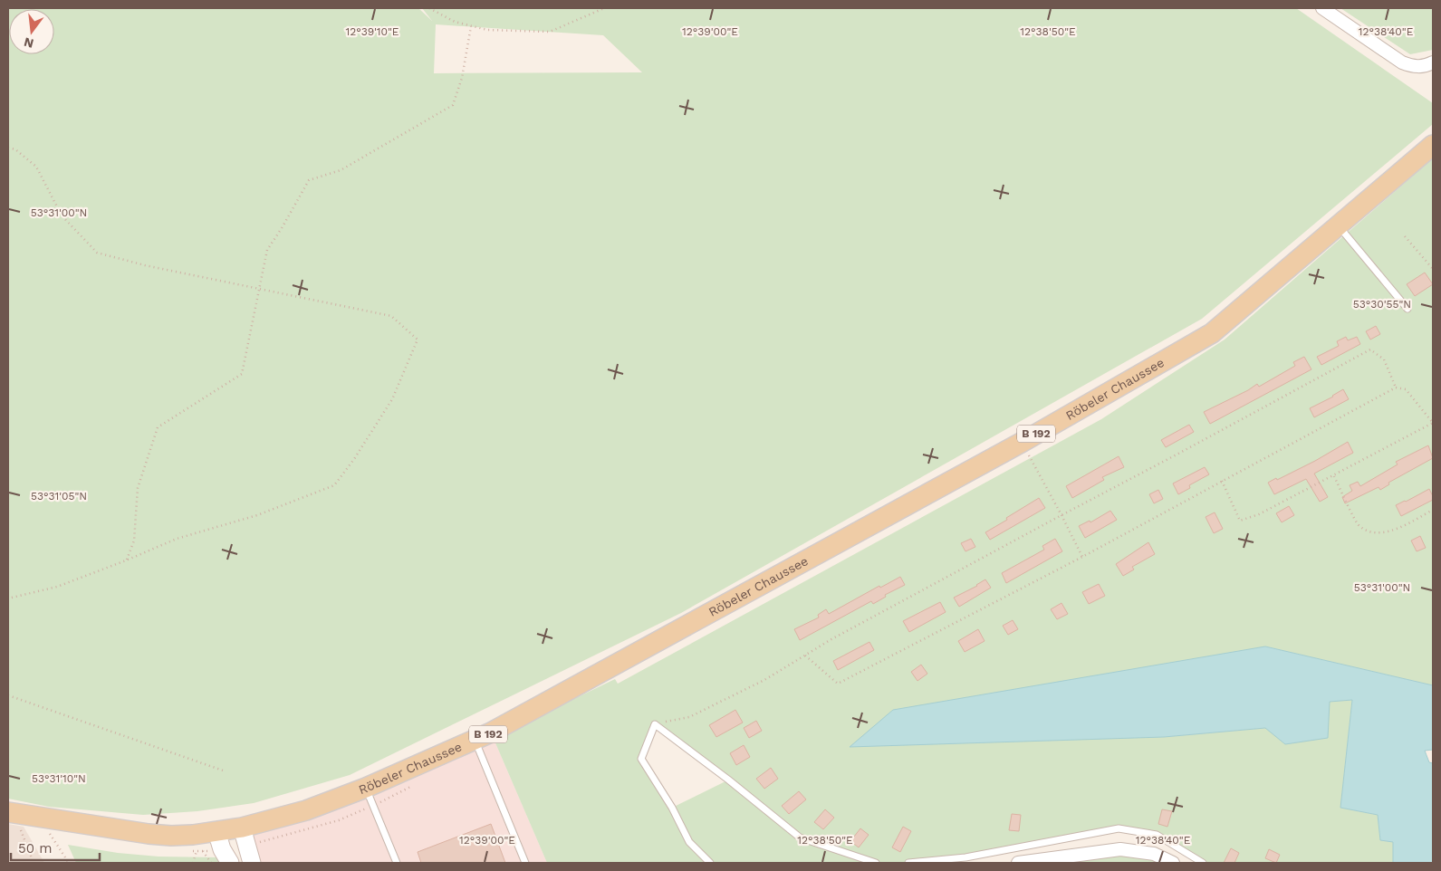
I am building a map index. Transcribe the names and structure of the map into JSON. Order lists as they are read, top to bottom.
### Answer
{
  "streets": {
    "main road": ["Röbeler Chaussee", "B 192"]
  },
  "scale_bar": "50 m",
  "north": "bottom",
  "coordinates": [
    "12°39'10\"E",
    "12°39'00\"E",
    "12°38'50\"E",
    "12°38'40\"E",
    "53°31'00\"N",
    "53°30'55\"N",
    "53°31'05\"N",
    "53°31'10\"N"
  ]
}
